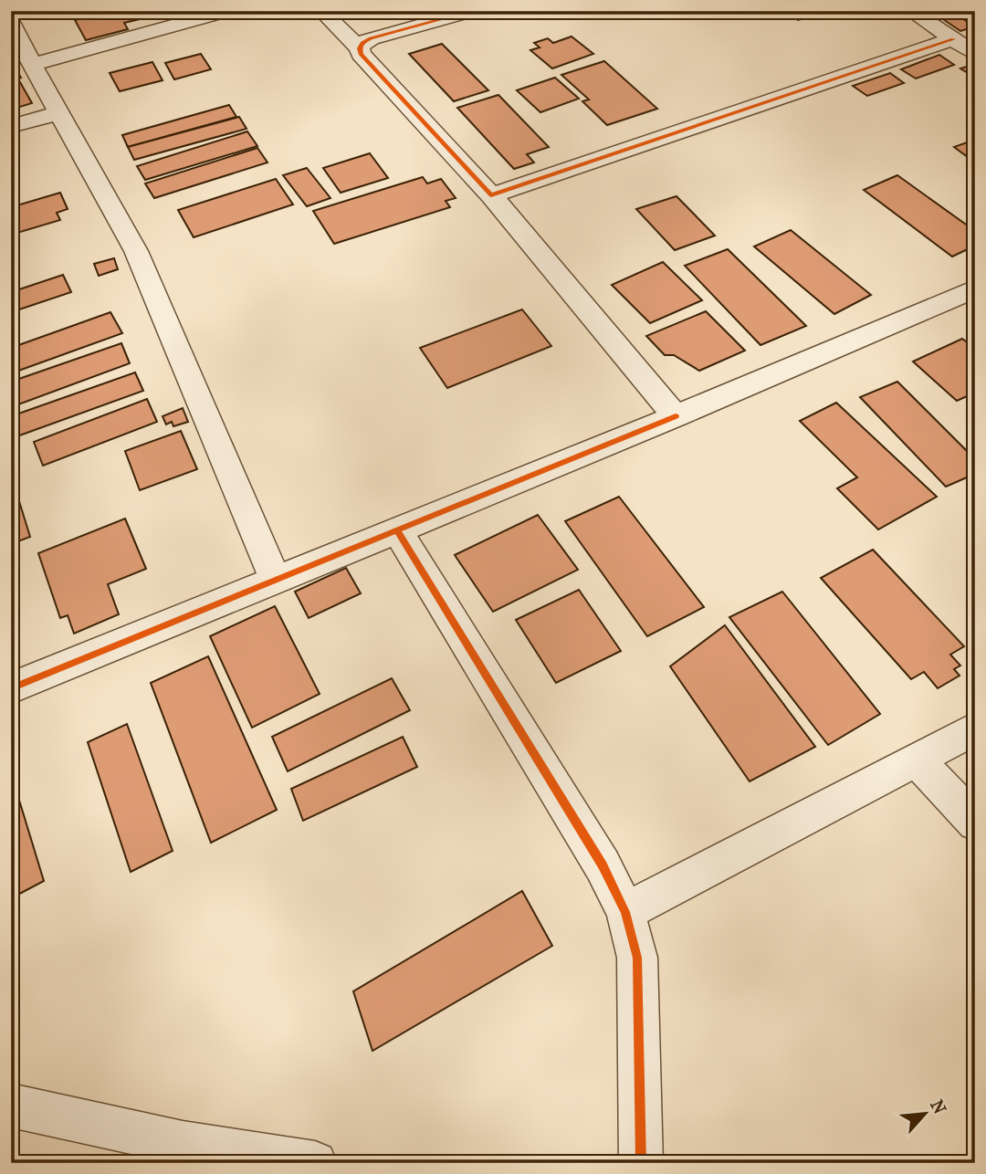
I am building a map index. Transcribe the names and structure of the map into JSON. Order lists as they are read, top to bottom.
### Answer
{
  "north": "top right"
}
